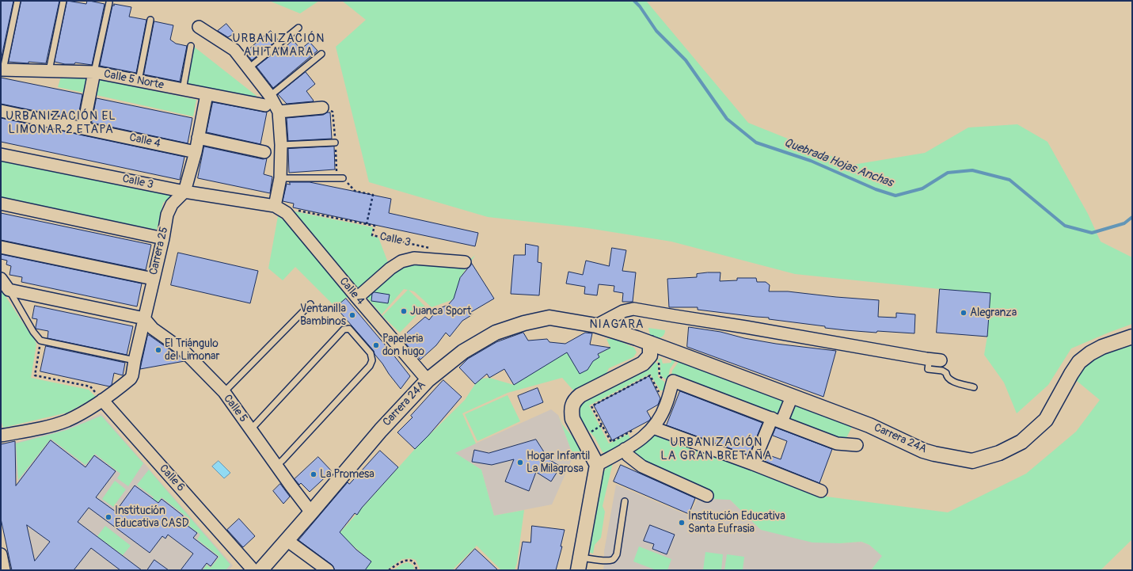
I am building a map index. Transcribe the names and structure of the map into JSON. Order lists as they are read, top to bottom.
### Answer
{
  "streets": {
    "street": [
      "Calle 5 Norte",
      "Calle 4",
      "Calle 3",
      "Carrera 25",
      "Carrera 24A",
      "Calle 5",
      "Calle 6"
    ]
  },
  "crossings": [
    ["Calle 5 Norte", "Carrera 25"],
    ["Calle 4", "Calle 3"],
    ["Calle 4", "Carrera 25"],
    ["Calle 4", "Carrera 24A"],
    ["Calle 3", "Carrera 25"],
    ["Carrera 25", "Calle 5"],
    ["Carrera 25", "Calle 6"],
    ["Carrera 24A", "Calle 5"]
  ],
  "districts": [
    "URBANIZACIÓN AHITAMARA",
    "URBANIZACIÓN EL LIMONAR 2 ETAPA",
    "NIAGARA",
    "URBANIZACIÓN LA GRAN BRETAÑA"
  ],
  "water": ["Quebrada Hojas Anchas"],
  "places": [
    "Juanca Sport",
    "Alegranza",
    "Ventanilla Bambinos",
    "Papeleria don hugo",
    "El Triángulo del Limonar",
    "Hogar Infantil La Milagrosa",
    "La Promesa",
    "Institución Educativa CASD",
    "Institución Educativa Santa Eufrasia"
  ]
}
